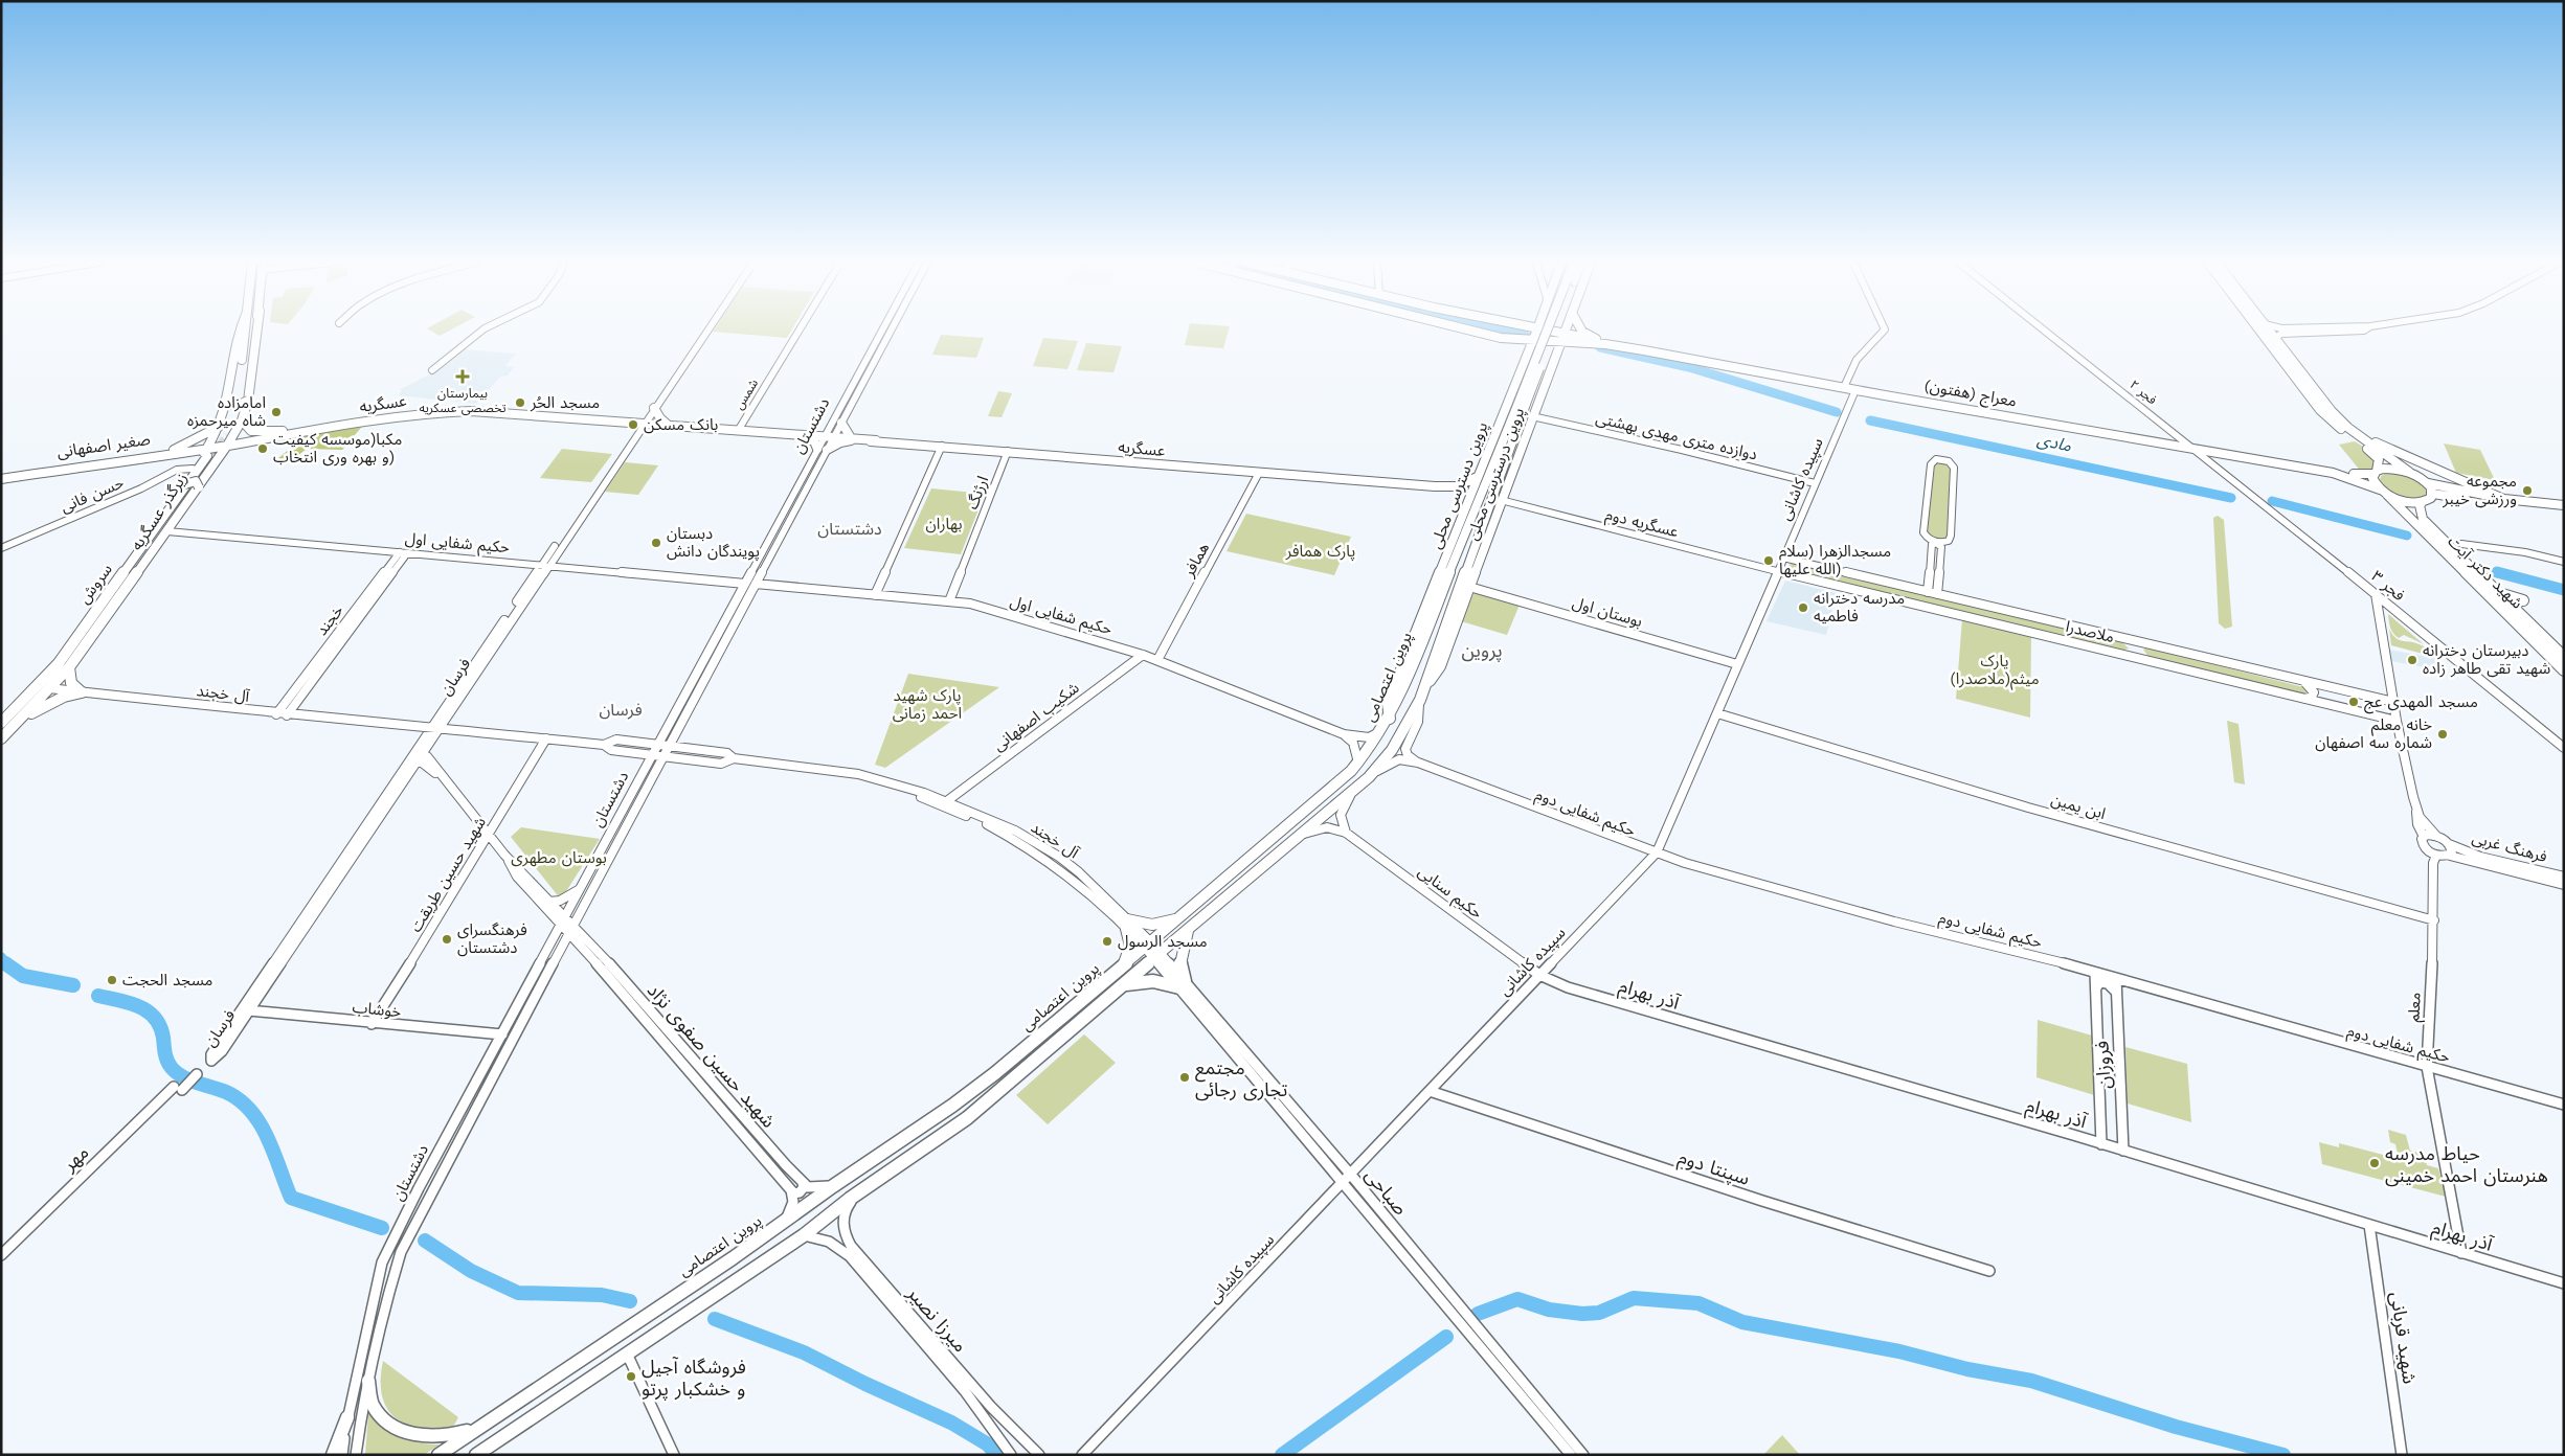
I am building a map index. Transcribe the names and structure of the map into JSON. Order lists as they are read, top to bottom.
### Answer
{
  "streets": {
    "main road": [
      "معراج (هفتون)",
      "عسگریه",
      "صغیر اصفهانی",
      "پروین درسترسی محلی",
      "پروین دسترسی محلی",
      "زیرگذر عسگریه",
      "شهید دکتر آیت",
      "سروش",
      "پروین اعتصامی"
    ],
    "street": [
      "فجر ۲",
      "شمس",
      "دشتستان",
      "دوازده متری مهدی بهشتی",
      "سپیده کاشانی",
      "ارژنگ",
      "حسن فانی",
      "عسگریه دوم",
      "حکیم شفایی اول",
      "همافر",
      "فجر ۳",
      "بوستان اول",
      "خجند",
      "ملاصدرا",
      "فرسان",
      "آل خجند",
      "شکیب اصفهانی",
      "ابن یمین",
      "حکیم شفایی دوم",
      "فرهنگ غربی",
      "شهید حسین طریقت",
      "حکیم سنایی",
      "آذر بهرام",
      "معلم",
      "خوشاب",
      "شهید حسین صفوی نژاد",
      "فروزان",
      "مهر",
      "سپنتا دوم",
      "صباحی",
      "میرزا نصیر",
      "شهید قربانی"
    ]
  },
  "crossings": [
    ["فجر ۲", "معراج (هفتون)"],
    ["فجر ۲", "فجر ۳"],
    ["معراج (هفتون)", "پروین درسترسی محلی"],
    ["معراج (هفتون)", "سپیده کاشانی"],
    ["معراج (هفتون)", "شهید دکتر آیت"],
    ["معراج (هفتون)", "فجر ۳"],
    ["شمس", "عسگریه"],
    ["عسگریه", "دشتستان"],
    ["عسگریه", "صغیر اصفهانی"],
    ["عسگریه", "ارژنگ"],
    ["عسگریه", "همافر"],
    ["عسگریه", "فرسان"],
    ["دشتستان", "حکیم شفایی اول"],
    ["دشتستان", "آل خجند"],
    ["دشتستان", "خوشاب"],
    ["دشتستان", "شهید حسین صفوی نژاد"],
    ["دوازده متری مهدی بهشتی", "پروین درسترسی محلی"],
    ["دوازده متری مهدی بهشتی", "سپیده کاشانی"],
    ["صغیر اصفهانی", "زیرگذر عسگریه"],
    ["صغیر اصفهانی", "سروش"],
    ["پروین درسترسی محلی", "عسگریه دوم"],
    ["پروین درسترسی محلی", "بوستان اول"],
    ["پروین درسترسی محلی", "پروین اعتصامی"],
    ["سپیده کاشانی", "عسگریه دوم"],
    ["سپیده کاشانی", "بوستان اول"],
    ["سپیده کاشانی", "ملاصدرا"],
    ["سپیده کاشانی", "ابن یمین"],
    ["سپیده کاشانی", "حکیم شفایی دوم"],
    ["سپیده کاشانی", "حکیم سنایی"],
    ["سپیده کاشانی", "آذر بهرام"],
    ["سپیده کاشانی", "سپنتا دوم"],
    ["سپیده کاشانی", "صباحی"],
    ["پروین دسترسی محلی", "حکیم شفایی اول"],
    ["پروین دسترسی محلی", "پروین اعتصامی"],
    ["ارژنگ", "حکیم شفایی اول"],
    ["زیرگذر عسگریه", "سروش"],
    ["عسگریه دوم", "ملاصدرا"],
    ["حکیم شفایی اول", "همافر"],
    ["حکیم شفایی اول", "خجند"],
    ["حکیم شفایی اول", "فرسان"],
    ["حکیم شفایی اول", "پروین اعتصامی"],
    ["حکیم شفایی اول", "شکیب اصفهانی"],
    ["سروش", "آل خجند"],
    ["خجند", "آل خجند"],
    ["فرسان", "آل خجند"],
    ["فرسان", "خوشاب"],
    ["فرسان", "شهید حسین صفوی نژاد"],
    ["پروین اعتصامی", "آل خجند"],
    ["پروین اعتصامی", "حکیم شفایی دوم"],
    ["پروین اعتصامی", "صباحی"],
    ["پروین اعتصامی", "میرزا نصیر"],
    ["آل خجند", "شکیب اصفهانی"],
    ["آل خجند", "شهید حسین طریقت"],
    ["آل خجند", "صباحی"],
    ["ابن یمین", "معلم"],
    ["حکیم شفایی دوم", "معلم"],
    ["حکیم شفایی دوم", "فروزان"],
    ["فرهنگ غربی", "معلم"],
    ["شهید حسین طریقت", "خوشاب"],
    ["شهید حسین طریقت", "شهید حسین صفوی نژاد"],
    ["حکیم سنایی", "آذر بهرام"],
    ["آذر بهرام", "معلم"],
    ["آذر بهرام", "فروزان"],
    ["آذر بهرام", "شهید قربانی"]
  ],
  "districts": ["دشتستان", "پروین", "فرسان"],
  "water": ["مادی"],
  "parks": [
    "بهاران",
    "پارک همافر",
    "پارک میثم(ملاصدرا)",
    "پارک شهید احمد زمانی",
    "بوستان مطهری"
  ],
  "places": {
    "health": ["بیمارستان تخصصی عسکریه"],
    "other": [
      "مسجد الحُر",
      "امامزاده شاه میرحمزه",
      "بانک مسکن",
      "مکبا(موسسه کیفیت و بهره وری انتخاب)",
      "مجموعه ورزشی خیبر",
      "دبستان پویندگان دانش",
      "مسجدالزهرا (سلام الله علیها)",
      "مدرسه دخترانه فاطمیه",
      "دبیرستان دخترانه شهید تقی طاهر زاده",
      "مسجد المهدی عج",
      "خانه معلم شماره سه اصفهان",
      "فرهنگسرای دشتستان",
      "مسجد الرسول",
      "مسجد الحجت",
      "مجتمع تجاری رجائی",
      "حیاط مدرسه هنرستان احمد خمینی",
      "فروشگاه آجیل و خشکبار پرتو"
    ]
  }
}
